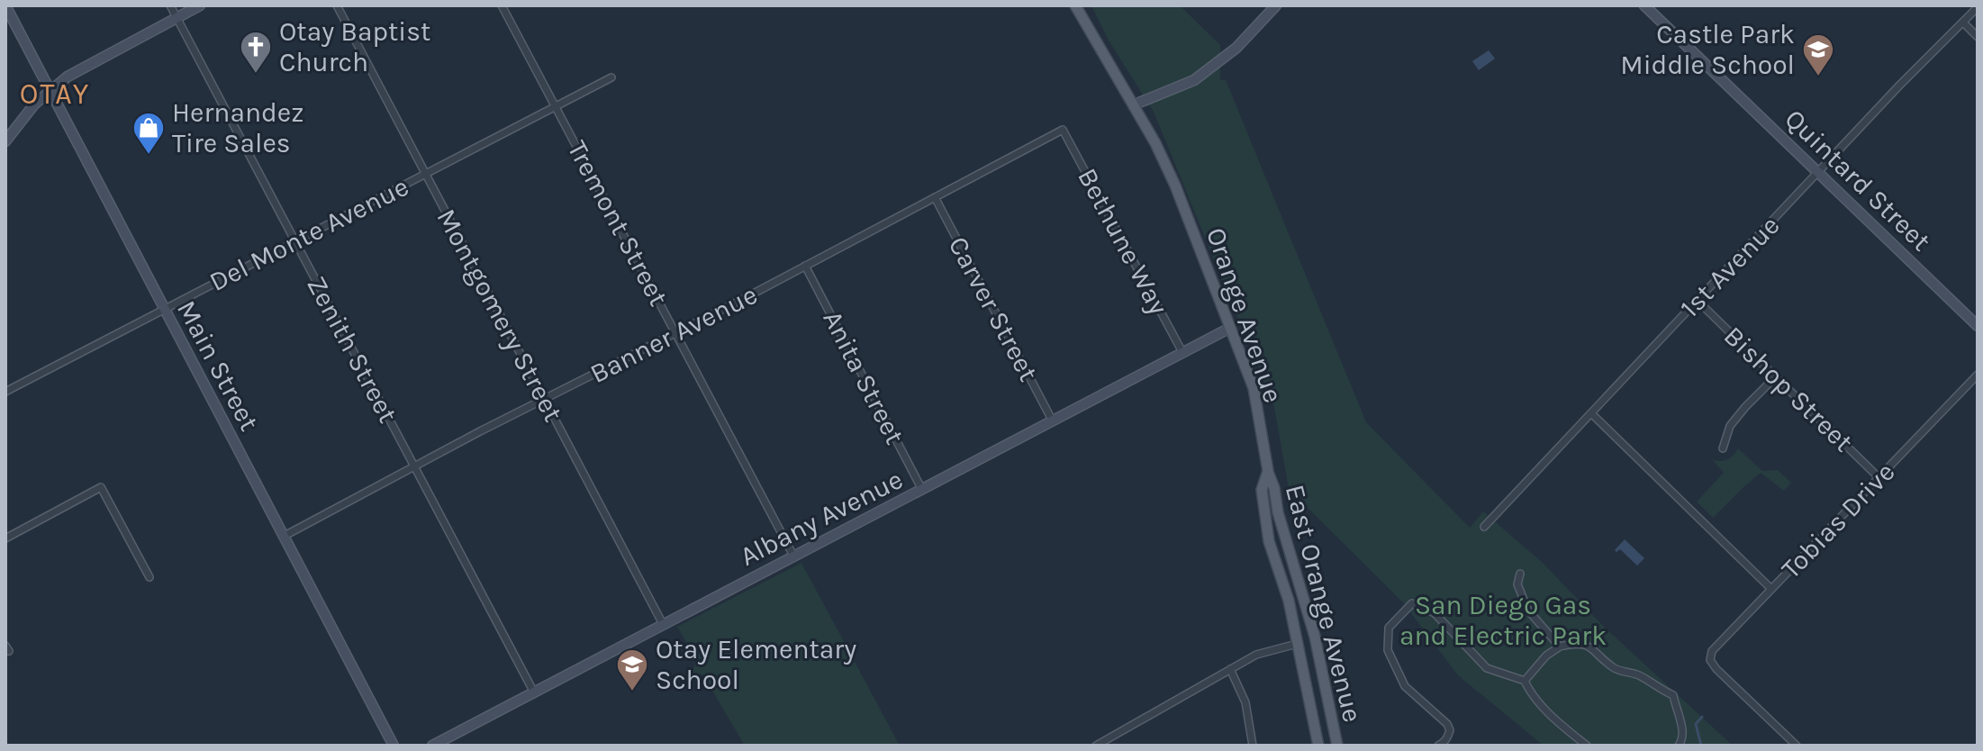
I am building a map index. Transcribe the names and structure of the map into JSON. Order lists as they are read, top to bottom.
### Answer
{
  "streets": {
    "main road": ["Orange Avenue", "East Orange Avenue"],
    "street": [
      "Quintard Street",
      "Tremont Street",
      "Del Monte Avenue",
      "Bethune Way",
      "1st Avenue",
      "Carver Street",
      "Montgomery Street",
      "Banner Avenue",
      "Zenith Street",
      "Main Street",
      "Anita Street",
      "Bishop Street",
      "Albany Avenue",
      "Tobias Drive"
    ]
  },
  "crossings": [
    ["Quintard Street", "1st Avenue"],
    ["Tremont Street", "Del Monte Avenue"],
    ["Tremont Street", "Banner Avenue"],
    ["Tremont Street", "Albany Avenue"],
    ["Del Monte Avenue", "Montgomery Street"],
    ["Del Monte Avenue", "Zenith Street"],
    ["Del Monte Avenue", "Main Street"],
    ["Bethune Way", "Banner Avenue"],
    ["Bethune Way", "Albany Avenue"],
    ["1st Avenue", "Bishop Street"],
    ["Carver Street", "Banner Avenue"],
    ["Carver Street", "Albany Avenue"],
    ["Montgomery Street", "Banner Avenue"],
    ["Montgomery Street", "Albany Avenue"],
    ["Orange Avenue", "Albany Avenue"],
    ["Orange Avenue", "East Orange Avenue"],
    ["Banner Avenue", "Zenith Street"],
    ["Banner Avenue", "Main Street"],
    ["Banner Avenue", "Anita Street"],
    ["Zenith Street", "Albany Avenue"],
    ["Anita Street", "Albany Avenue"],
    ["Bishop Street", "Tobias Drive"]
  ],
  "districts": ["OTAY"],
  "parks": ["San Diego Gas and Electric Park"],
  "places": {
    "church": ["Otay Baptist Church"],
    "school or university": ["Castle Park Middle School", "Otay Elementary School"],
    "shop": ["Hernandez Tire Sales"]
  }
}
